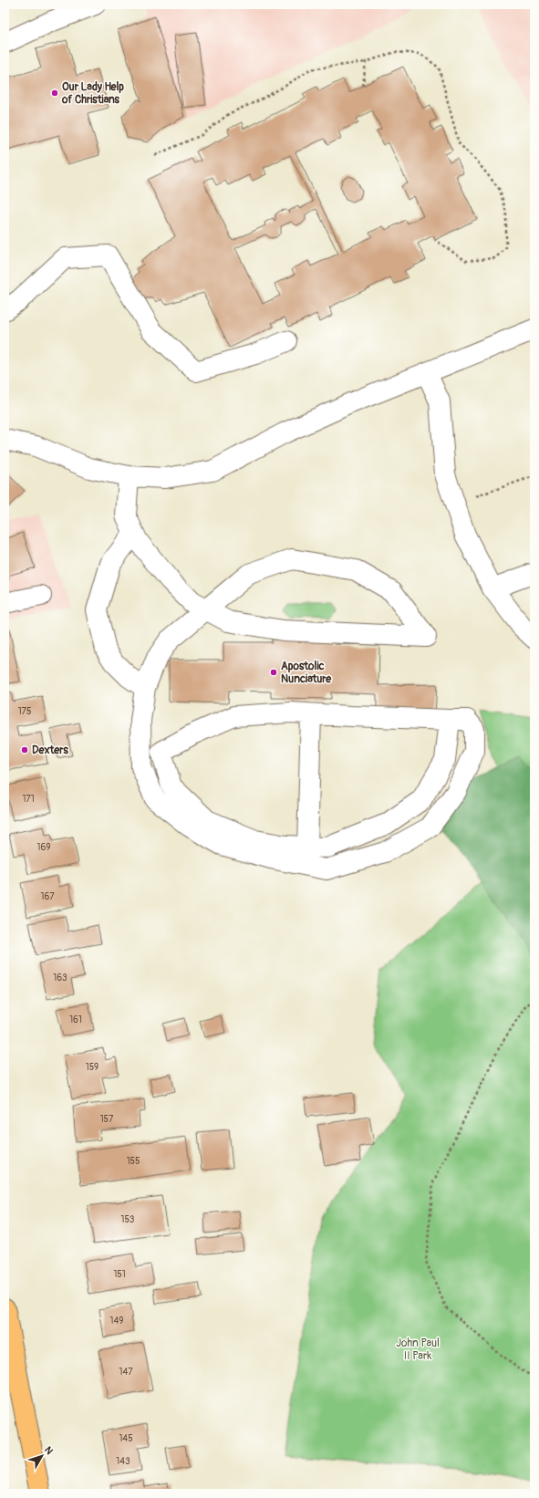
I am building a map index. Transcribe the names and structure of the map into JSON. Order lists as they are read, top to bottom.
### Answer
{
  "parks": ["John Paul II Park"],
  "places": ["Our Lady Help of Christians", "Apostolic Nunciature", "Dexters"],
  "house_numbers": [
    "175",
    "171",
    "169",
    "167",
    "163",
    "161",
    "159",
    "157",
    "155",
    "153",
    "151",
    "149",
    "147",
    "145",
    "143"
  ],
  "north": "top right"
}
